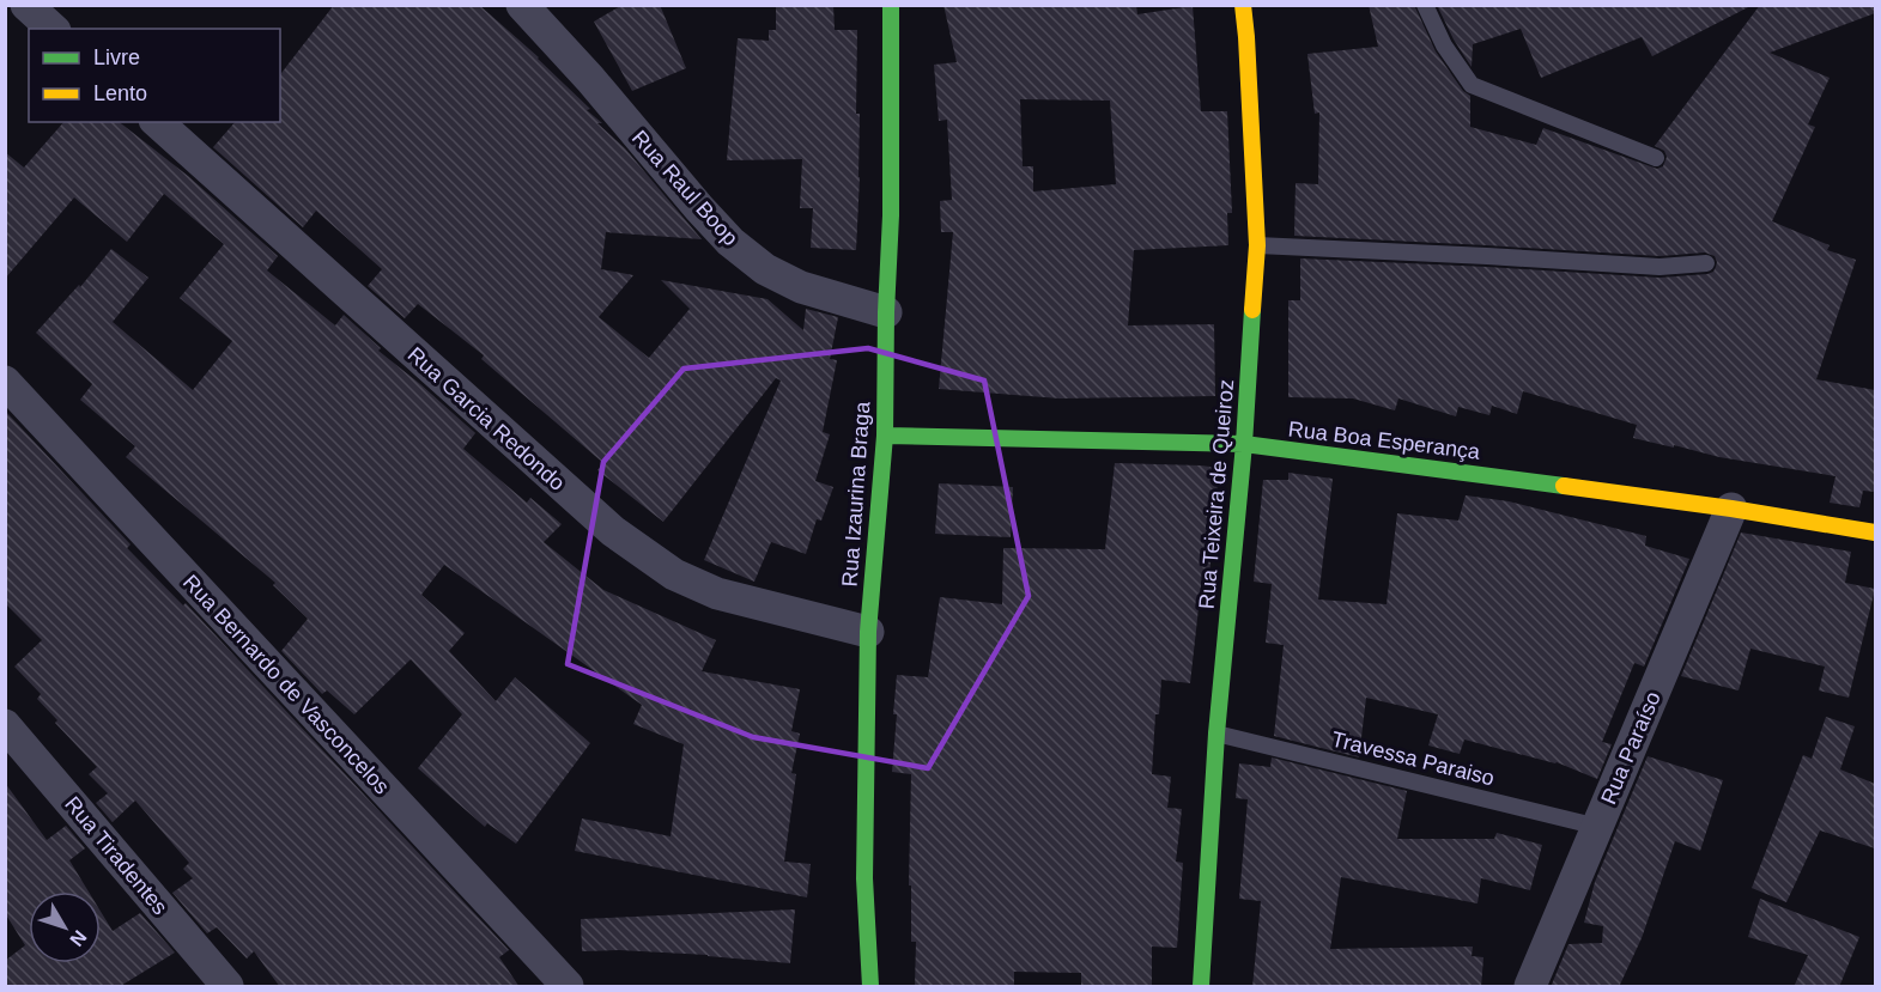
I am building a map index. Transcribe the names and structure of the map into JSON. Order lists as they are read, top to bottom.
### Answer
{
  "streets": {
    "street": [
      "Rua Raul Boop",
      "Rua Garcia Redondo",
      "Rua Boa Esperança",
      "Rua Izaurina Braga",
      "Rua Teixeira de Queiroz",
      "Rua Bernardo de Vasconcelos",
      "Rua Paraíso",
      "Rua Tiradentes"
    ],
    "lane": ["Travessa Paraiso"]
  },
  "crossings": [
    ["Rua Raul Boop", "Rua Izaurina Braga"],
    ["Rua Garcia Redondo", "Rua Izaurina Braga"],
    ["Rua Boa Esperança", "Rua Izaurina Braga"],
    ["Rua Boa Esperança", "Rua Teixeira de Queiroz"],
    ["Rua Boa Esperança", "Rua Paraíso"],
    ["Rua Teixeira de Queiroz", "Travessa Paraiso"],
    ["Rua Paraíso", "Travessa Paraiso"]
  ],
  "legend": ["Livre", "Lento"],
  "north": "bottom right"
}
